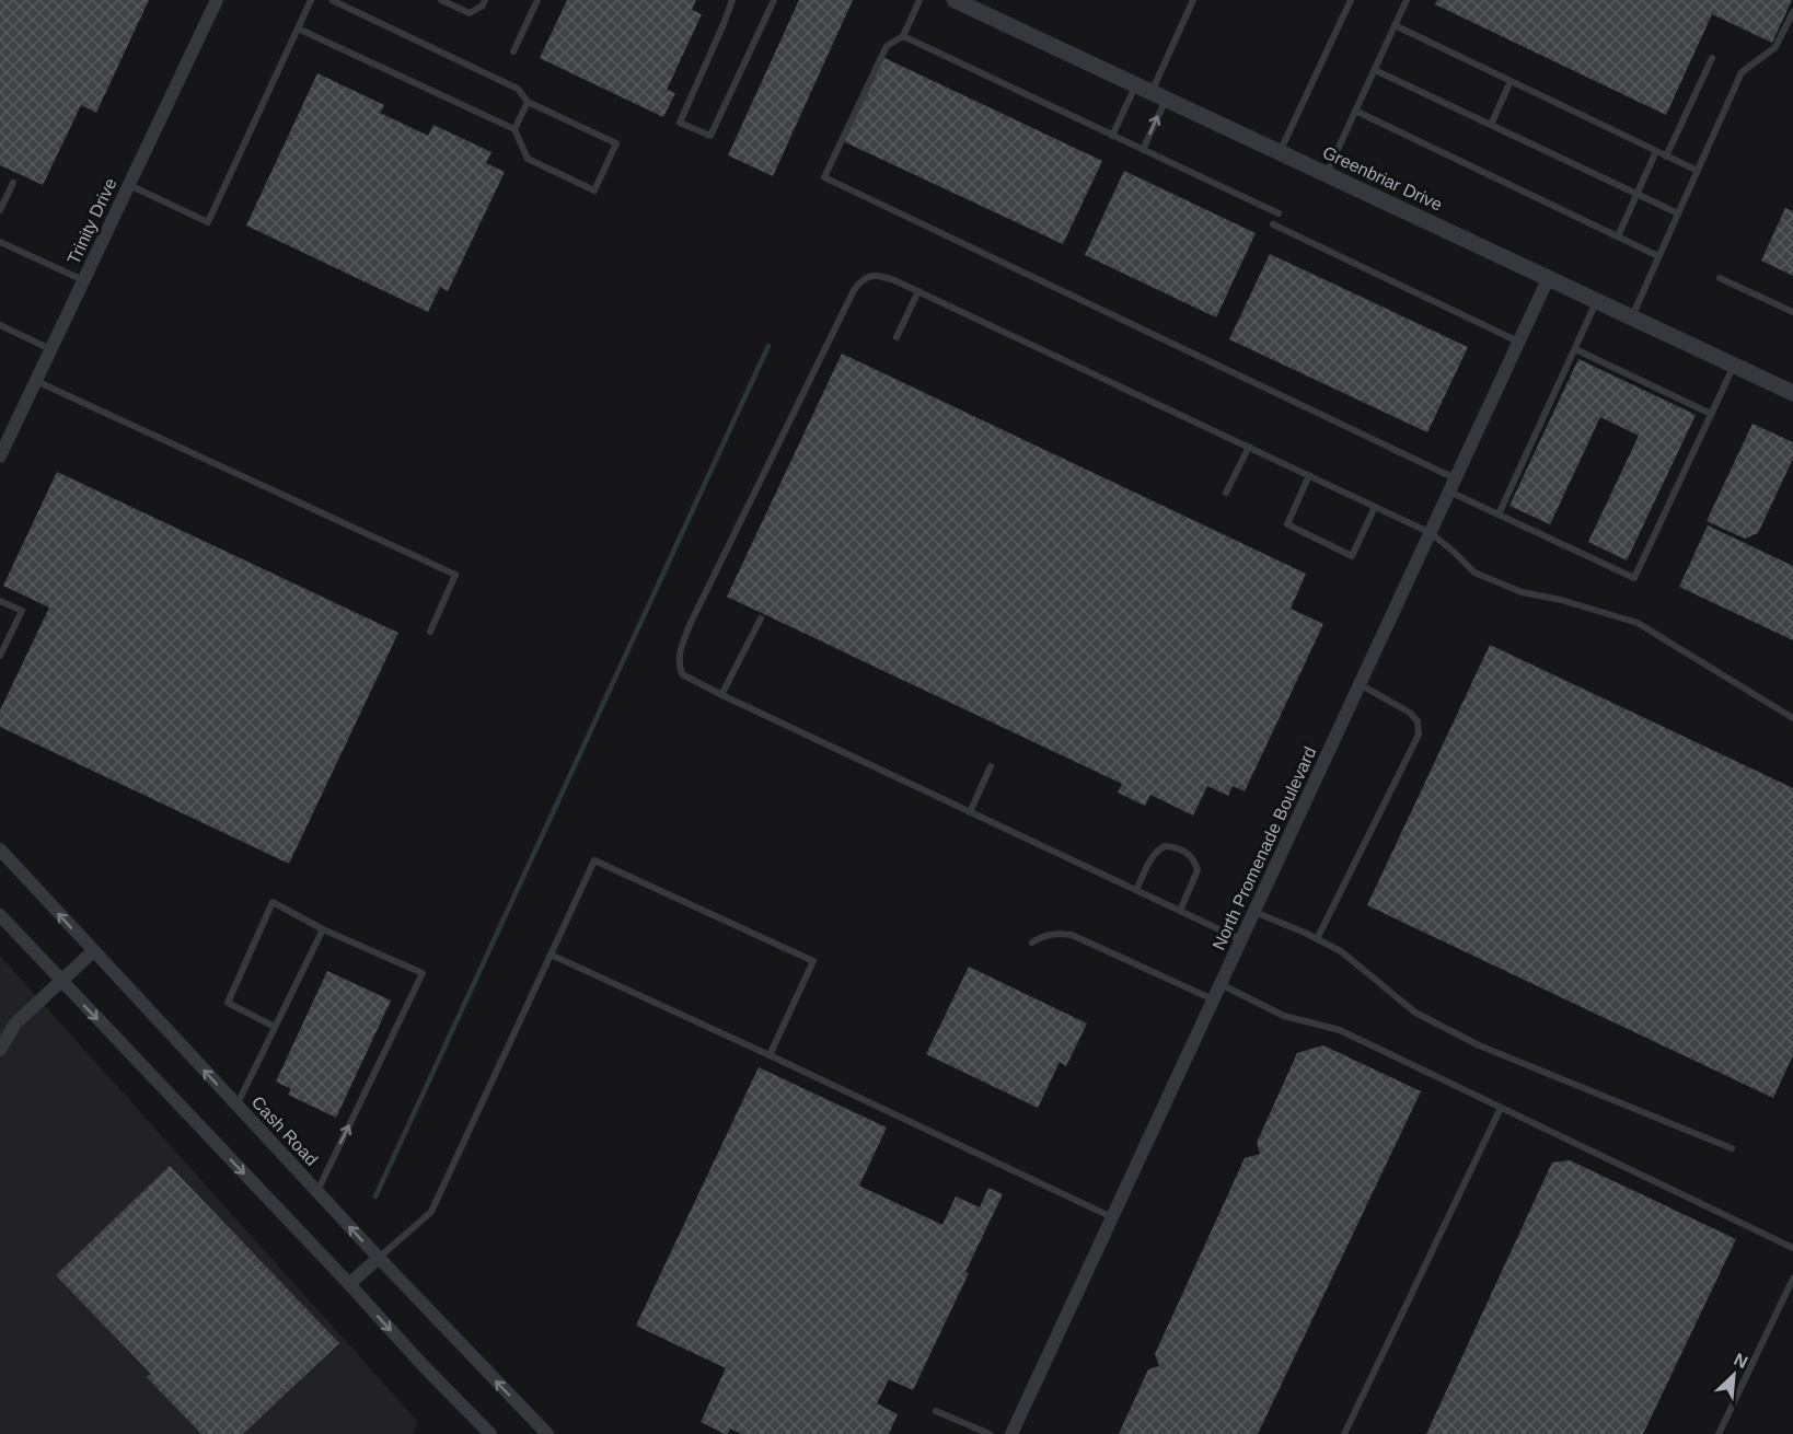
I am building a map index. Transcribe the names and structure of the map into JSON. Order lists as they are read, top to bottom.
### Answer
{
  "streets": {
    "street": [
      "Greenbriar Drive",
      "Trinity Drive",
      "North Promenade Boulevard",
      "Cash Road"
    ]
  },
  "crossings": [
    ["Greenbriar Drive", "North Promenade Boulevard"]
  ],
  "north": "top right"
}
